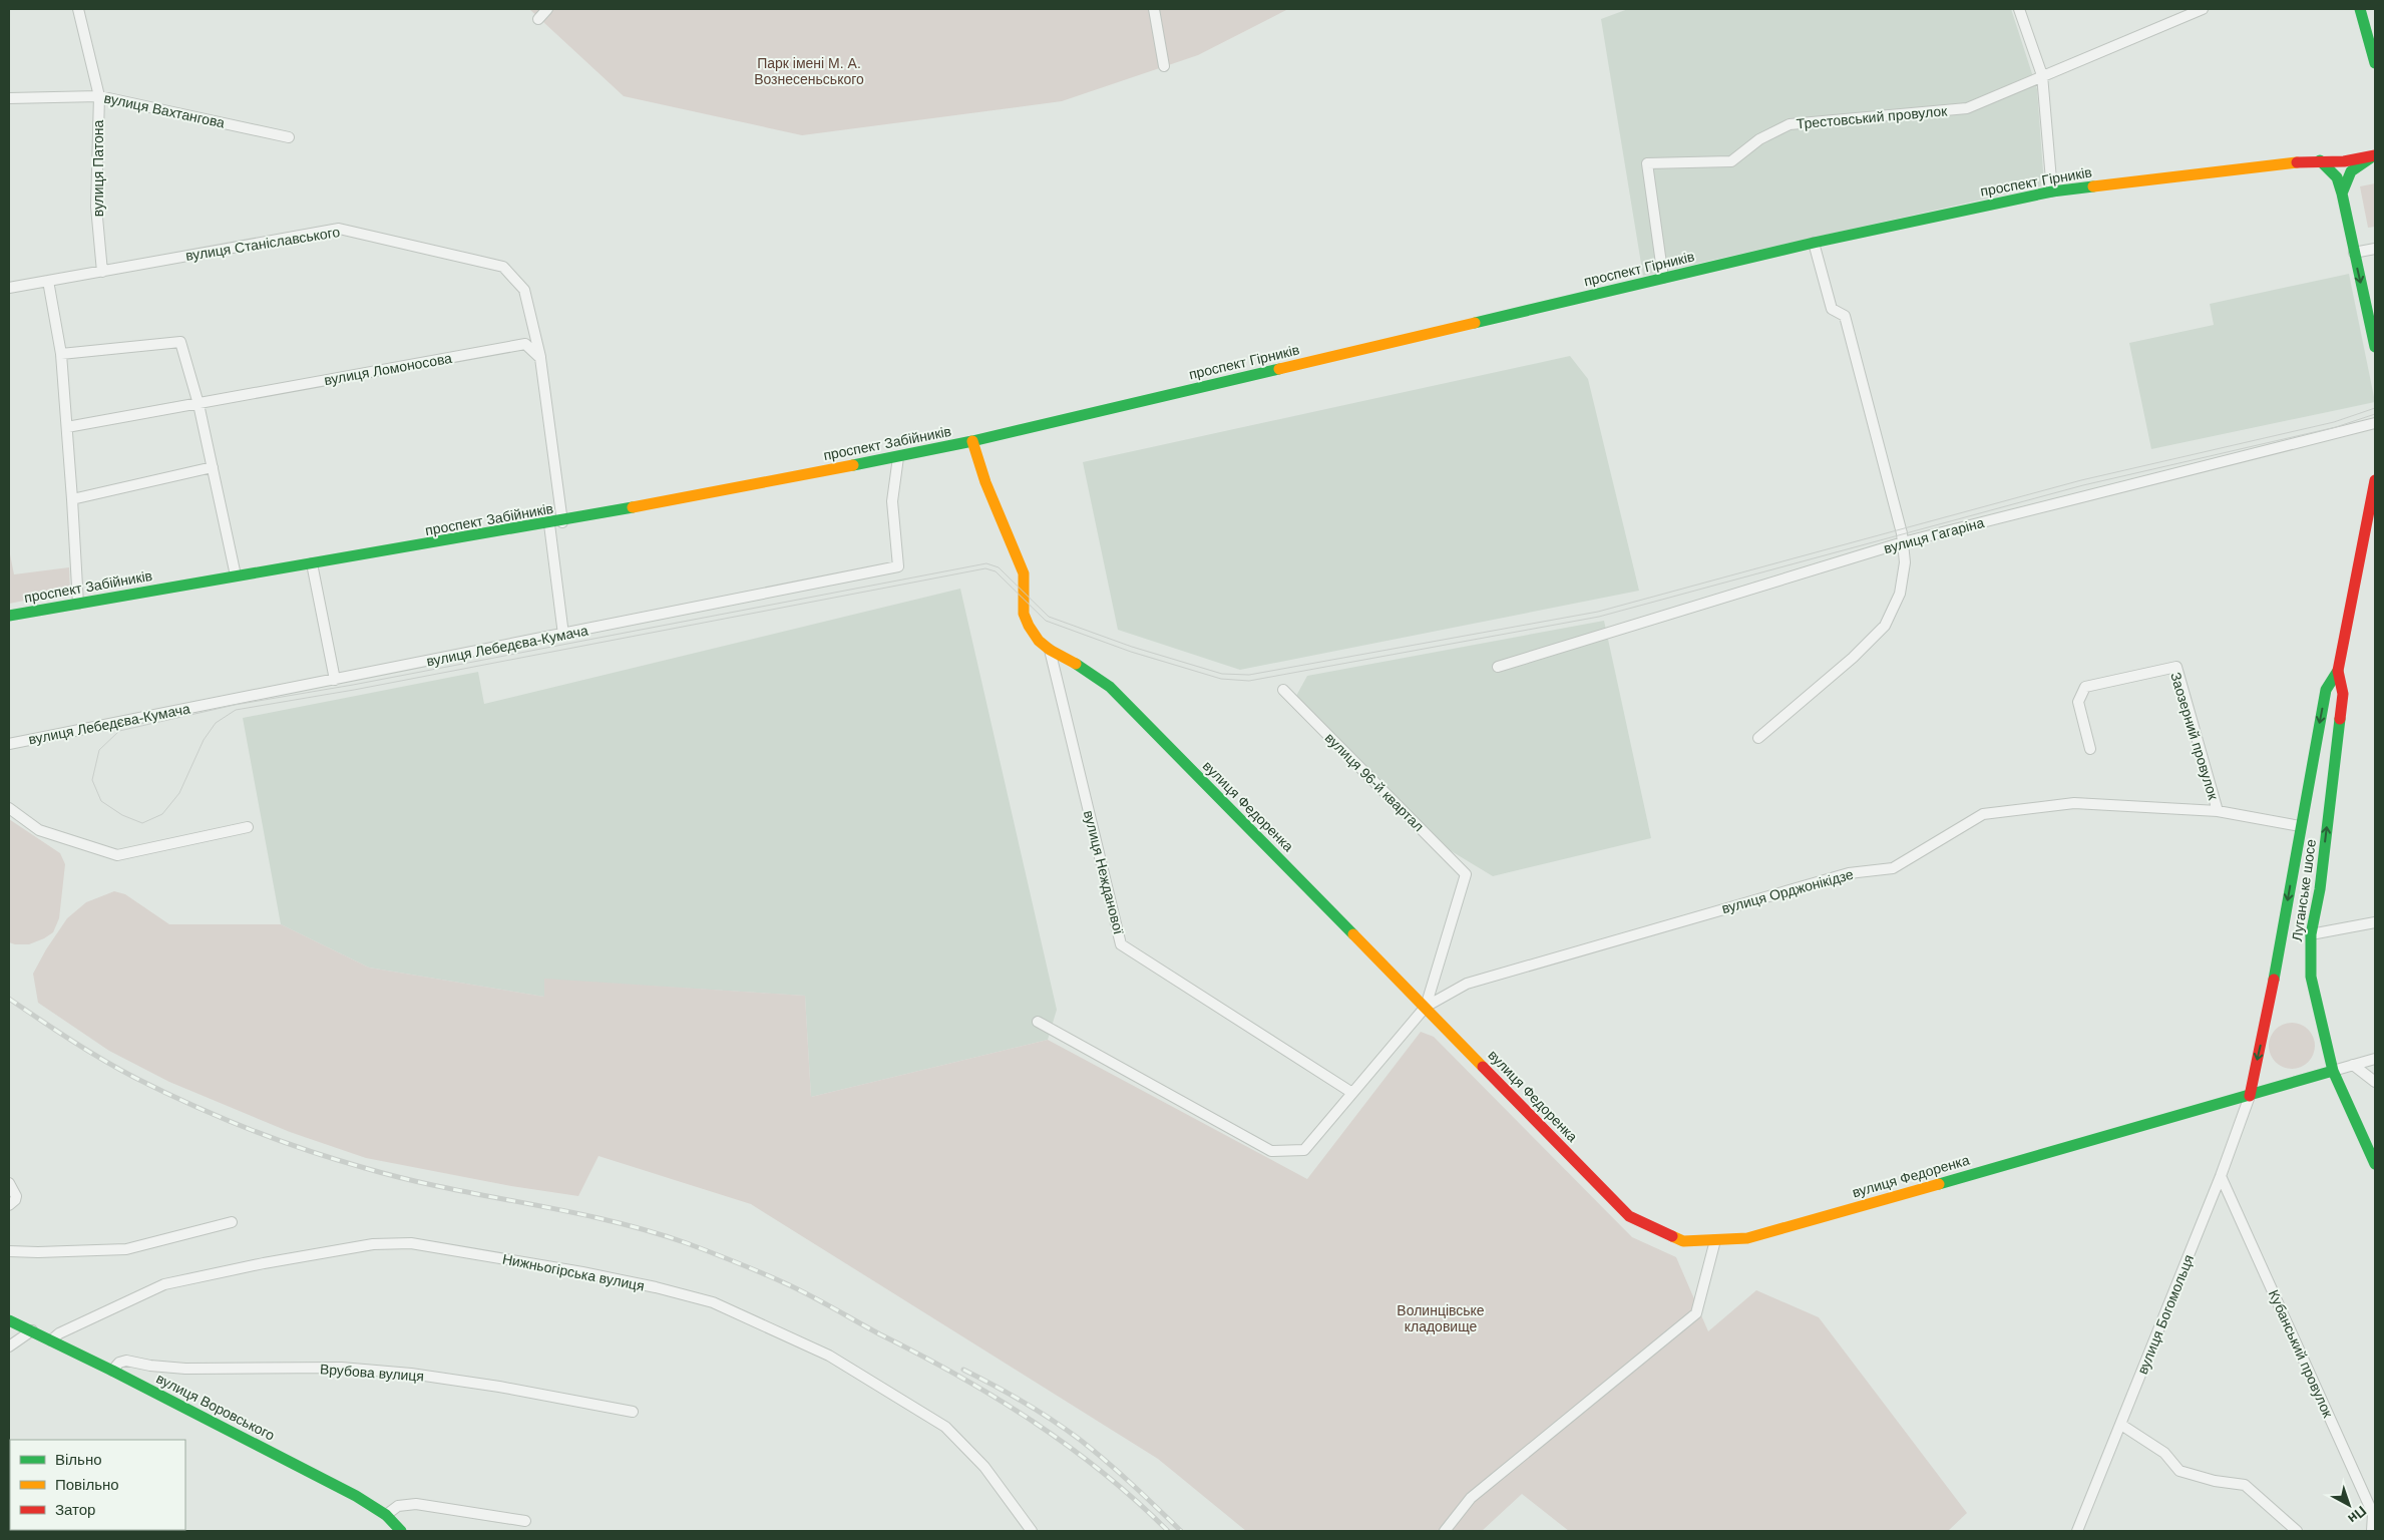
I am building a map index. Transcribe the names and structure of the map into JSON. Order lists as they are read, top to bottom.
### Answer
{
  "streets": {
    "main road": [
      "проспект Гірників",
      "проспект Забійників",
      "вулиця Федоренка",
      "Луганське шосе",
      "вулиця Воровського"
    ],
    "street": [
      "вулиця Вахтангова",
      "Трестовський провулок",
      "вулиця Патона",
      "вулиця Станіславського",
      "вулиця Ломоносова",
      "вулиця Гагаріна",
      "вулиця Лебедєва-Кумача",
      "Заозерний провулок",
      "вулиця 96-й квартал",
      "вулиця Нежданової",
      "вулиця Орджонікідзе",
      "Нижньогірська вулиця",
      "вулиця Богомольця",
      "Кубанський провулок",
      "Врубова вулиця"
    ]
  },
  "crossings": [
    ["вулиця Вахтангова", "вулиця Патона"],
    ["Трестовський провулок", "проспект Гірників"],
    ["вулиця Патона", "вулиця Станіславського"],
    ["проспект Гірників", "проспект Забійників"],
    ["проспект Гірників", "вулиця Федоренка"],
    ["вулиця Станіславського", "вулиця Ломоносова"],
    ["проспект Забійників", "вулиця Лебедєва-Кумача"],
    ["проспект Забійників", "вулиця Федоренка"],
    ["Заозерний провулок", "вулиця Орджонікідзе"],
    ["вулиця 96-й квартал", "вулиця Федоренка"],
    ["вулиця 96-й квартал", "вулиця Орджонікідзе"],
    ["вулиця Федоренка", "вулиця Нежданової"],
    ["вулиця Федоренка", "Луганське шосе"],
    ["вулиця Федоренка", "вулиця Орджонікідзе"],
    ["вулиця Федоренка", "вулиця Богомольця"],
    ["Луганське шосе", "вулиця Орджонікідзе"],
    ["Луганське шосе", "вулиця Богомольця"],
    ["Нижньогірська вулиця", "вулиця Воровського"],
    ["вулиця Богомольця", "Кубанський провулок"],
    ["Врубова вулиця", "вулиця Воровського"]
  ],
  "parks": ["Парк імені М. А. Вознесеньського", "Волинцівське кладовище"],
  "legend": ["Вільно", "Повільно", "Затор"],
  "north": "bottom right"
}
